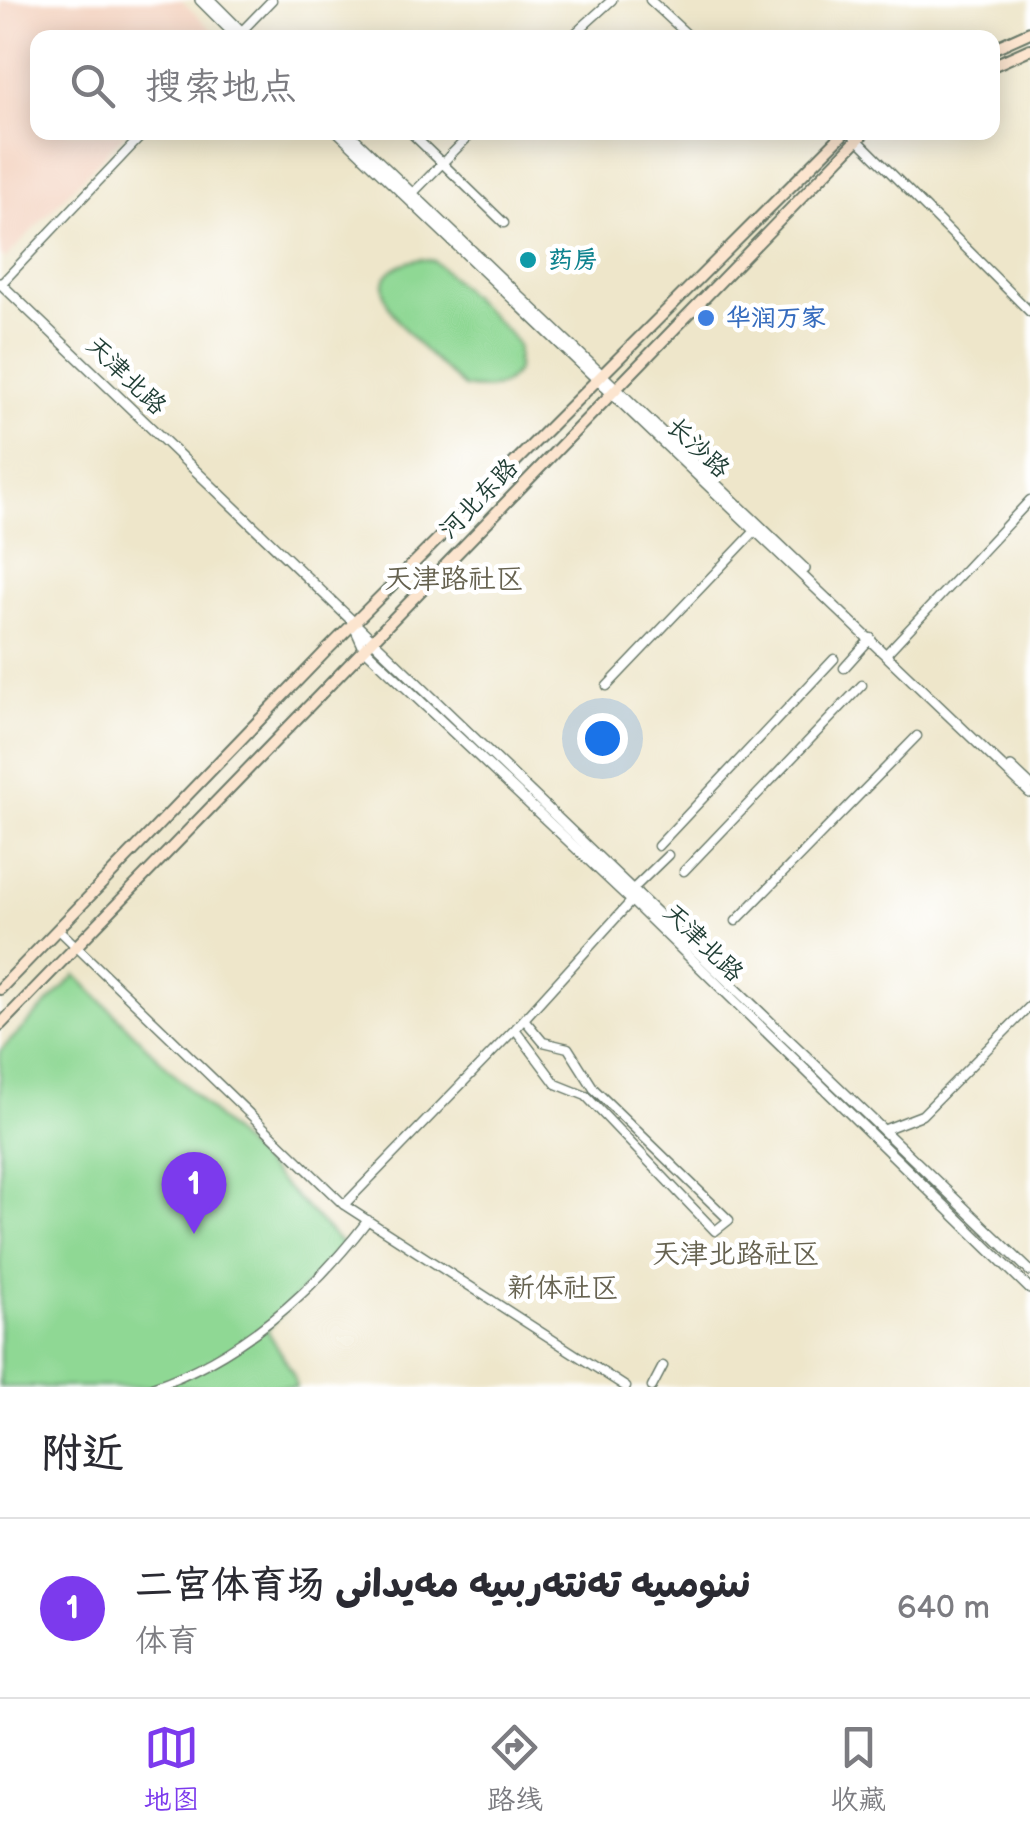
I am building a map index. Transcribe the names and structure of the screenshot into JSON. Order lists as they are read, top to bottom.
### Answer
{
  "streets": {
    "main road": ["河北东路"],
    "street": ["天津北路", "长沙路"]
  },
  "crossings": [
    ["天津北路", "河北东路"],
    ["长沙路", "河北东路"]
  ],
  "districts": ["天津路社区", "天津北路社区", "新体社区"],
  "places": ["药房", "华润万家"],
  "page": {
    "search": "搜索地点",
    "pins": "1",
    "heading": "附近",
    "list": [
      {
        "mark": "1",
        "name": "二宫体育场 نىنومىيە تەنتەربىيە مەيدانى",
        "note": "体育",
        "value": "640 m"
      }
    ],
    "nav": ["地图", "路线", "收藏"]
  }
}
